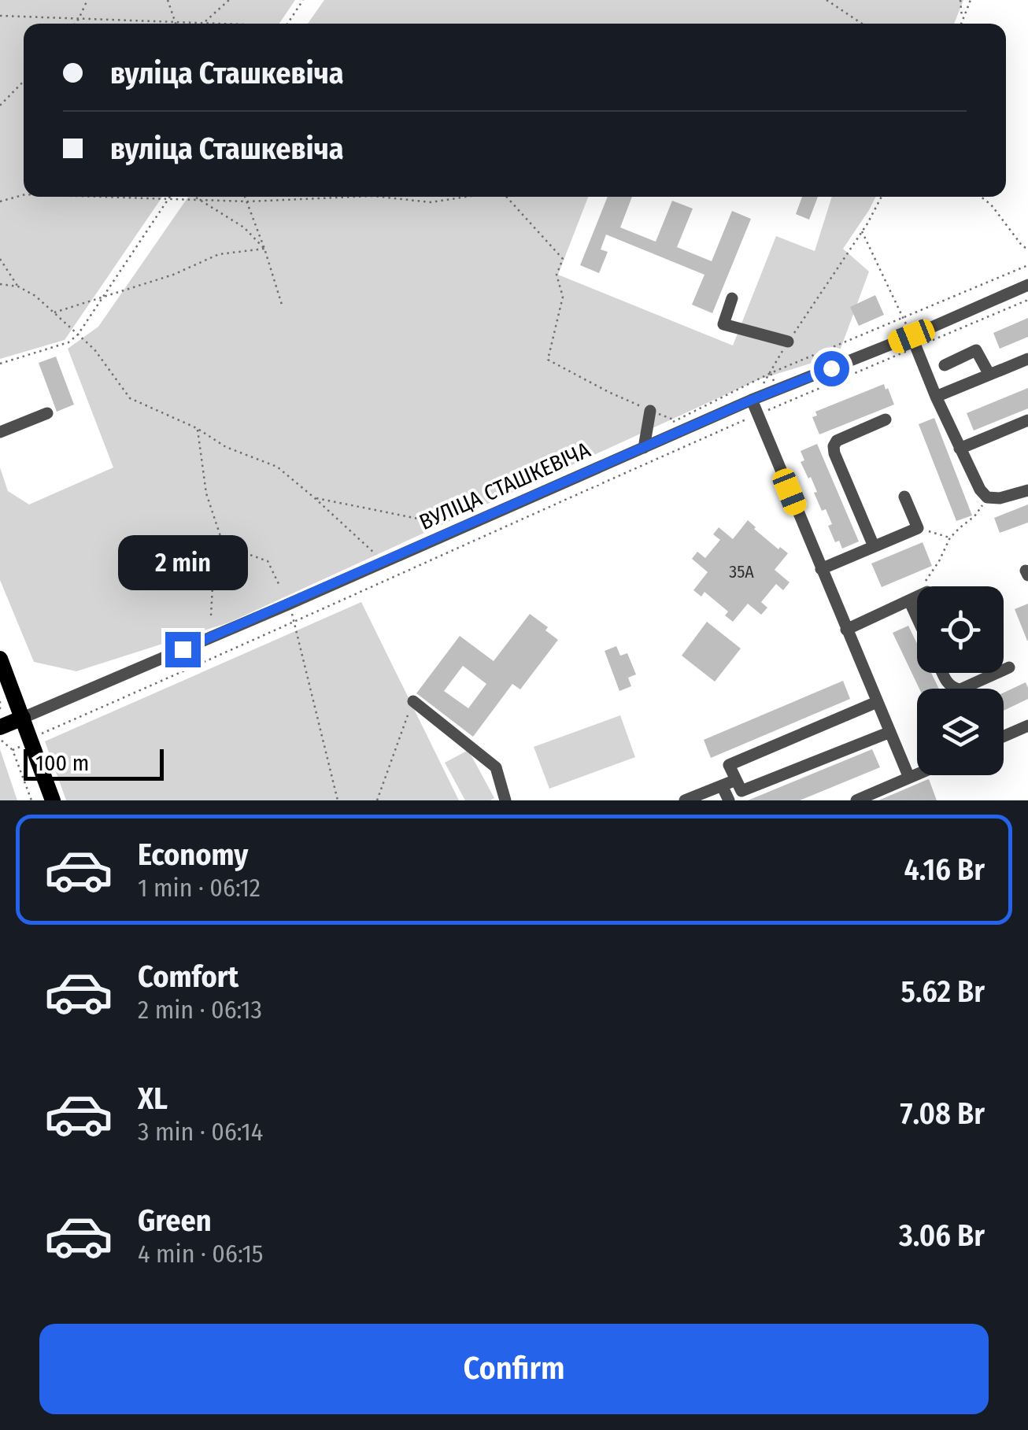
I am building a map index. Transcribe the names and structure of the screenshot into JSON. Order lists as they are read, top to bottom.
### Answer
{
  "streets": {
    "main road": ["ВУЛІЦА СТАШКЕВІЧА"]
  },
  "house_numbers": ["35А"],
  "scale_bar": "100 m",
  "page": {
    "banner": ["вуліца Сташкевіча", "вуліца Сташкевіча"],
    "bubble": "2 min",
    "scale": "100 m",
    "list": [
      {
        "name": "Economy",
        "note": "1 min · 06:12",
        "value": "4.16 Br"
      },
      {
        "name": "Comfort",
        "note": "2 min · 06:13",
        "value": "5.62 Br"
      },
      {
        "name": "XL",
        "note": "3 min · 06:14",
        "value": "7.08 Br"
      },
      {
        "name": "Green",
        "note": "4 min · 06:15",
        "value": "3.06 Br"
      }
    ],
    "buttons": "Confirm"
  }
}
